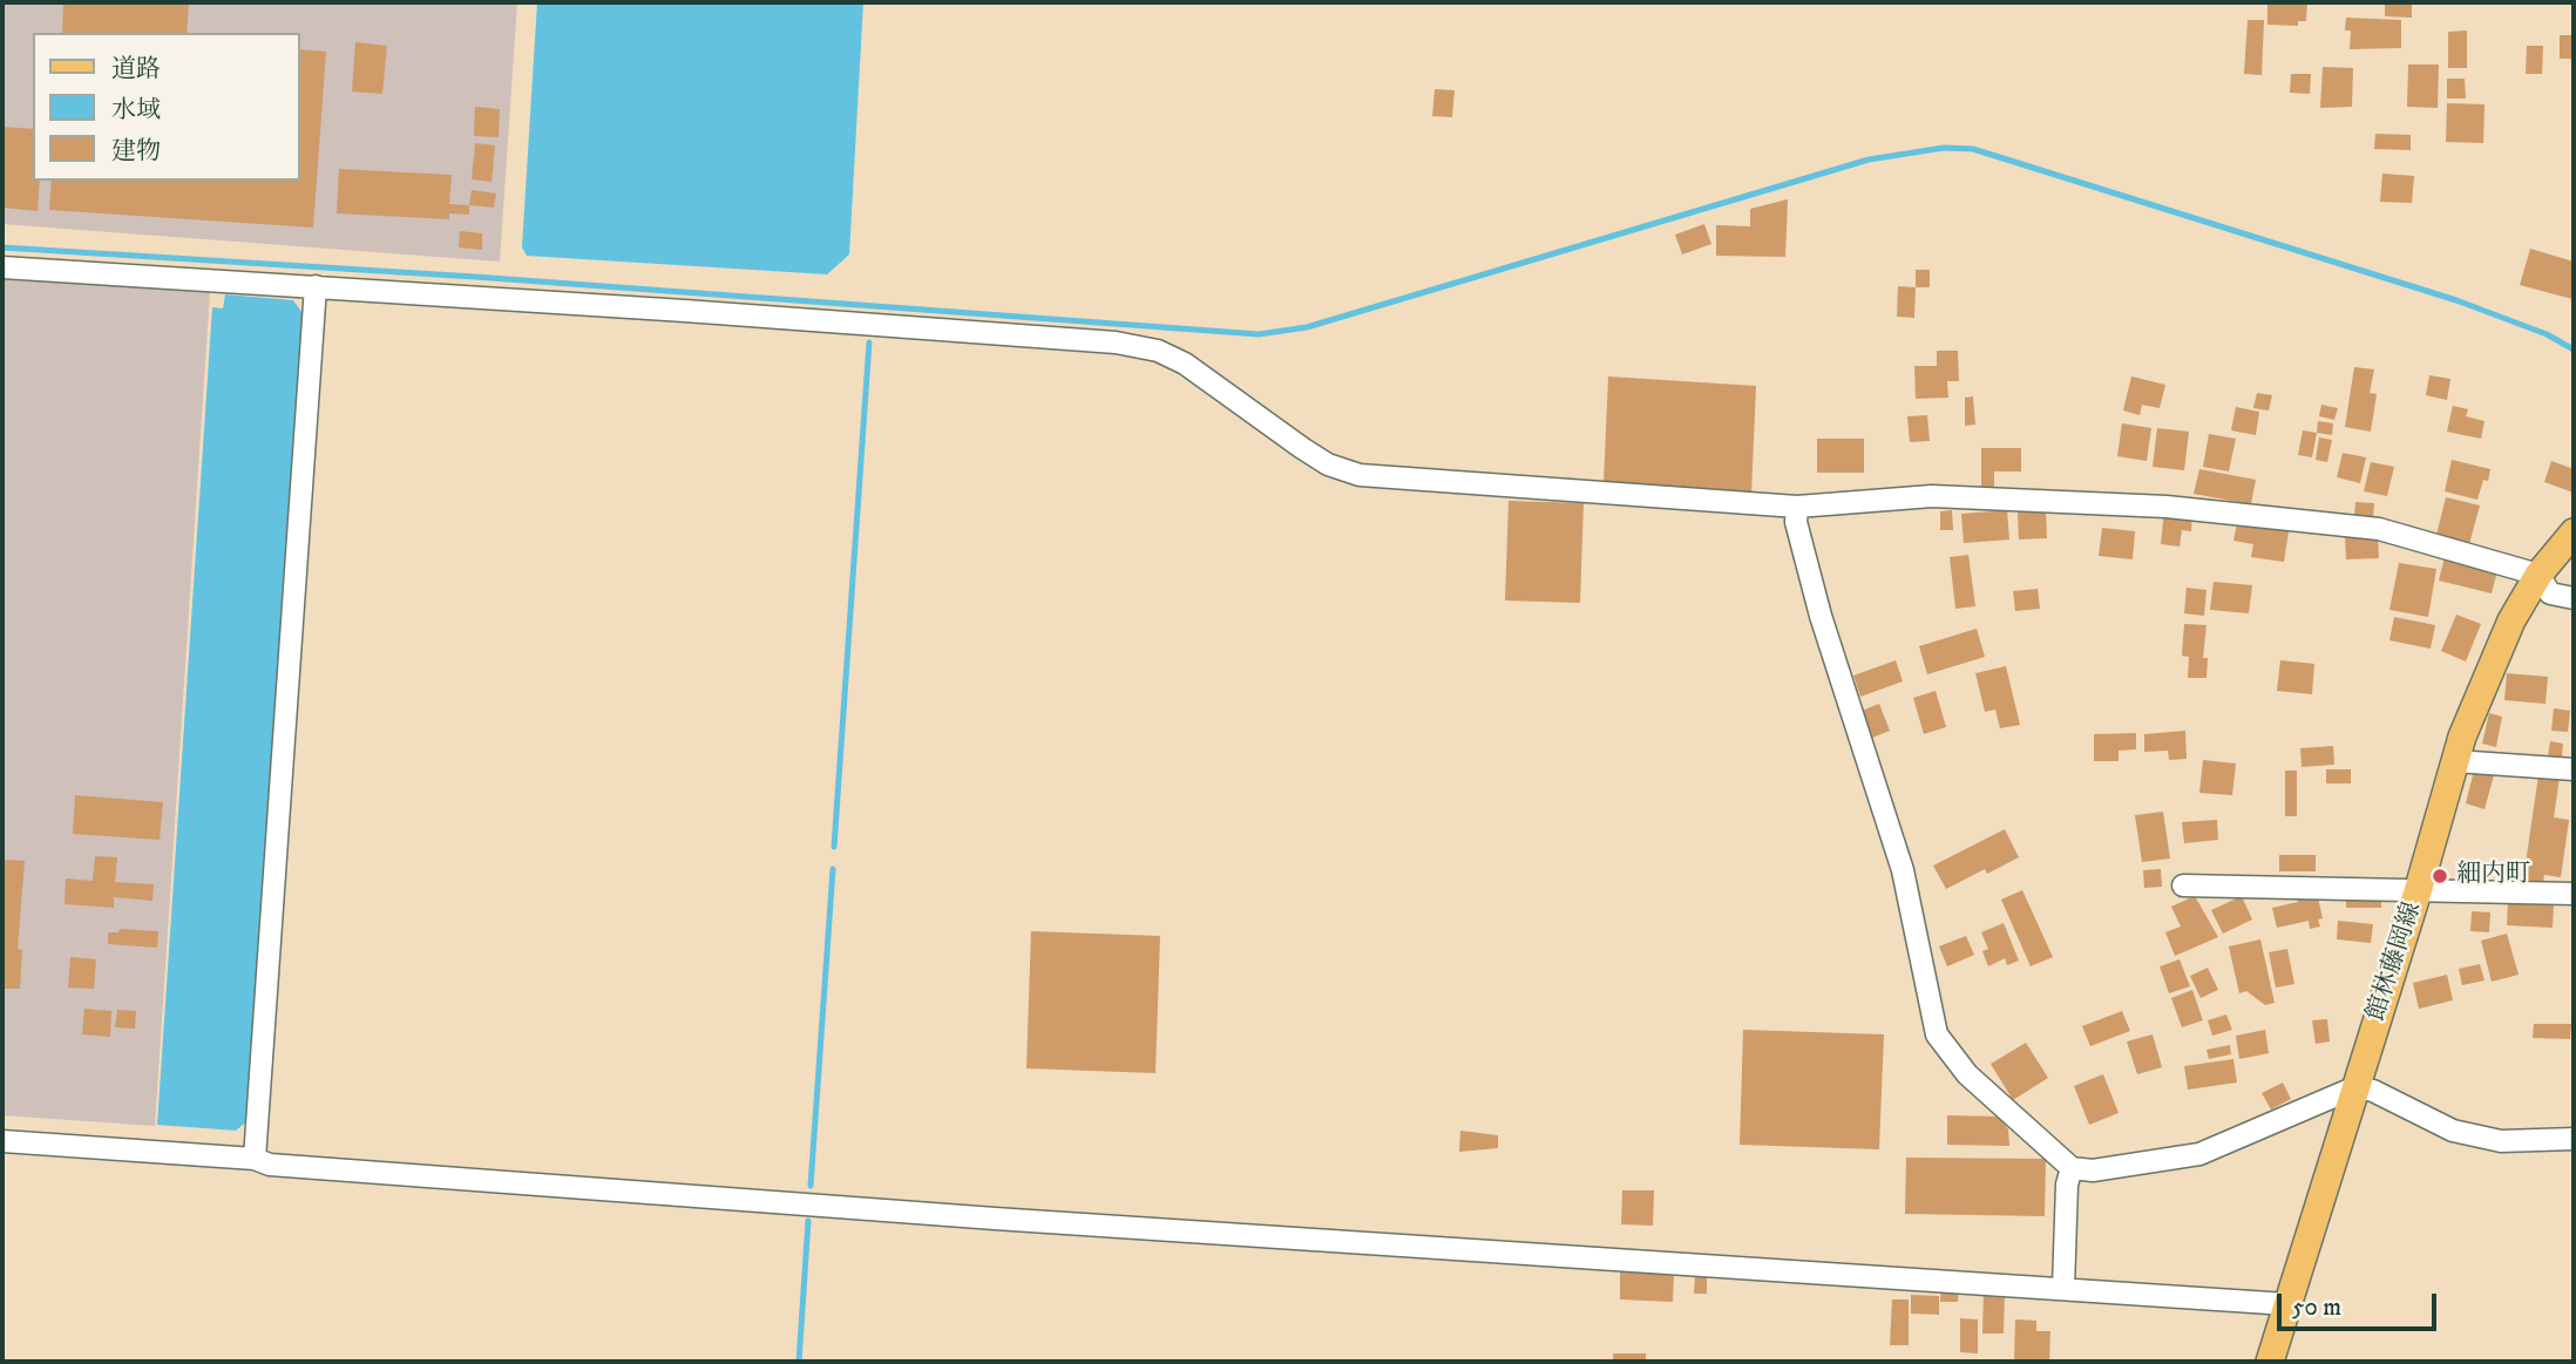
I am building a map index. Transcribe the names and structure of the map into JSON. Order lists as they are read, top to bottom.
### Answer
{
  "streets": {
    "main road": ["館林藤岡線"]
  },
  "places": ["細内町"],
  "legend": ["道路", "水域", "建物"],
  "scale_bar": "50 m"
}
